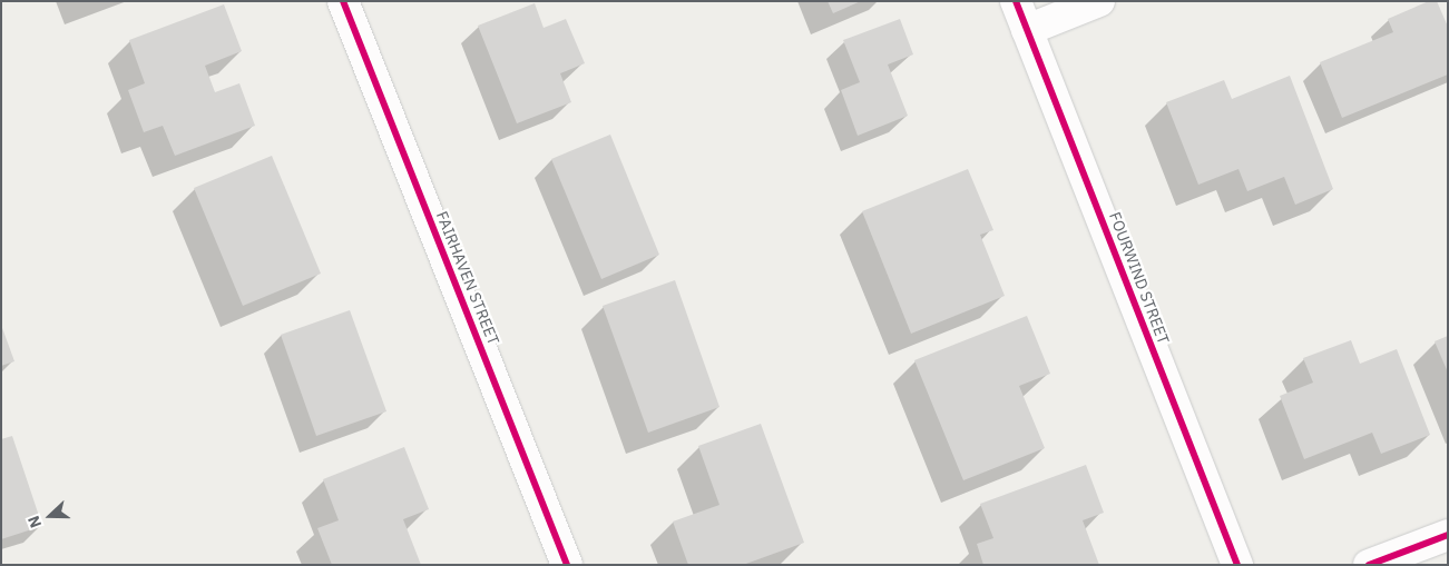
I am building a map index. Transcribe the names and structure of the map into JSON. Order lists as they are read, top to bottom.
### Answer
{
  "streets": {
    "street": ["FAIRHAVEN STREET", "FOURWIND STREET"]
  },
  "north": "left"
}
